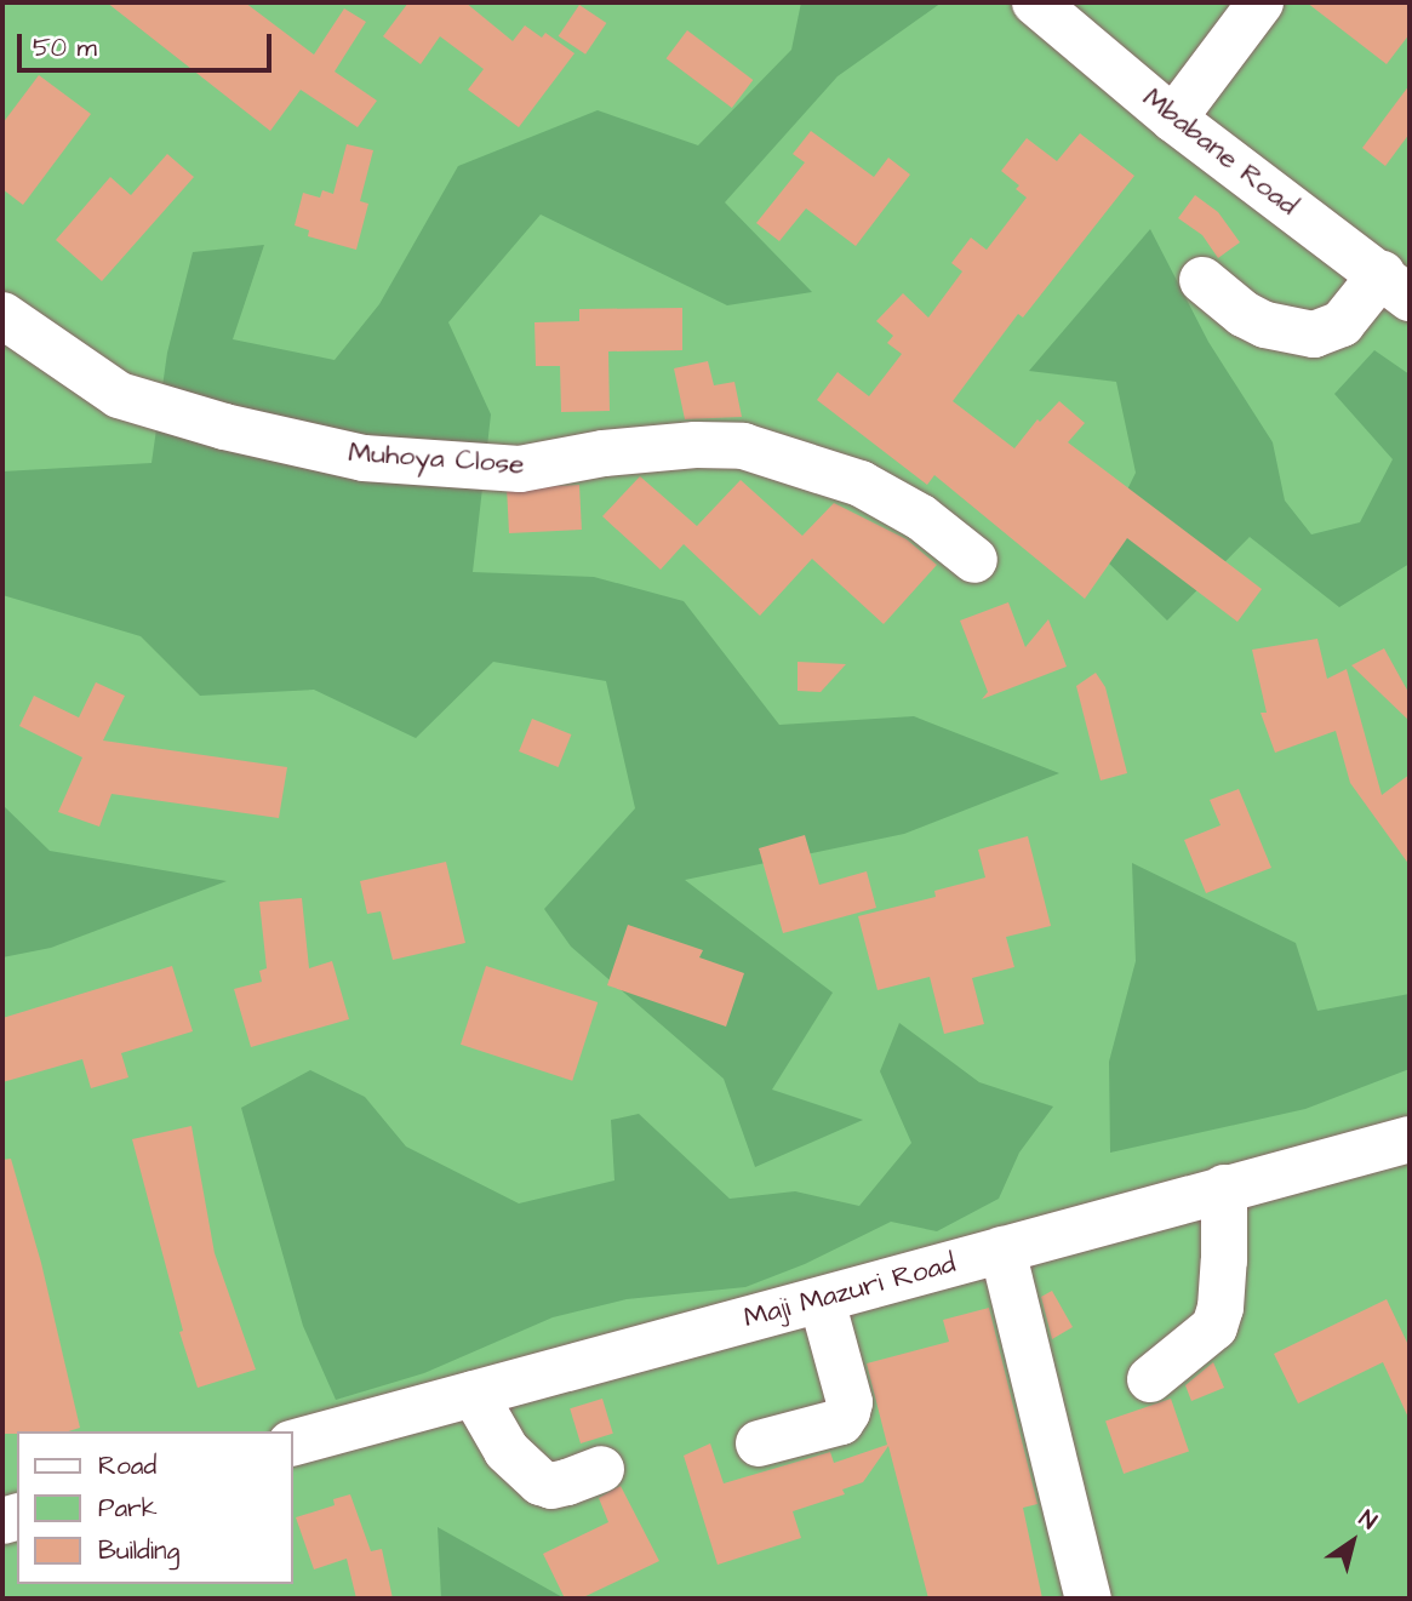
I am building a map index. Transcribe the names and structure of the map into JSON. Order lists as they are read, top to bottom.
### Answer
{
  "streets": {
    "street": ["Mbabane Road", "Muhoya Close", "Maji Mazuri Road"]
  },
  "legend": ["Road", "Park", "Building"],
  "scale_bar": "50 m",
  "north": "top right"
}
